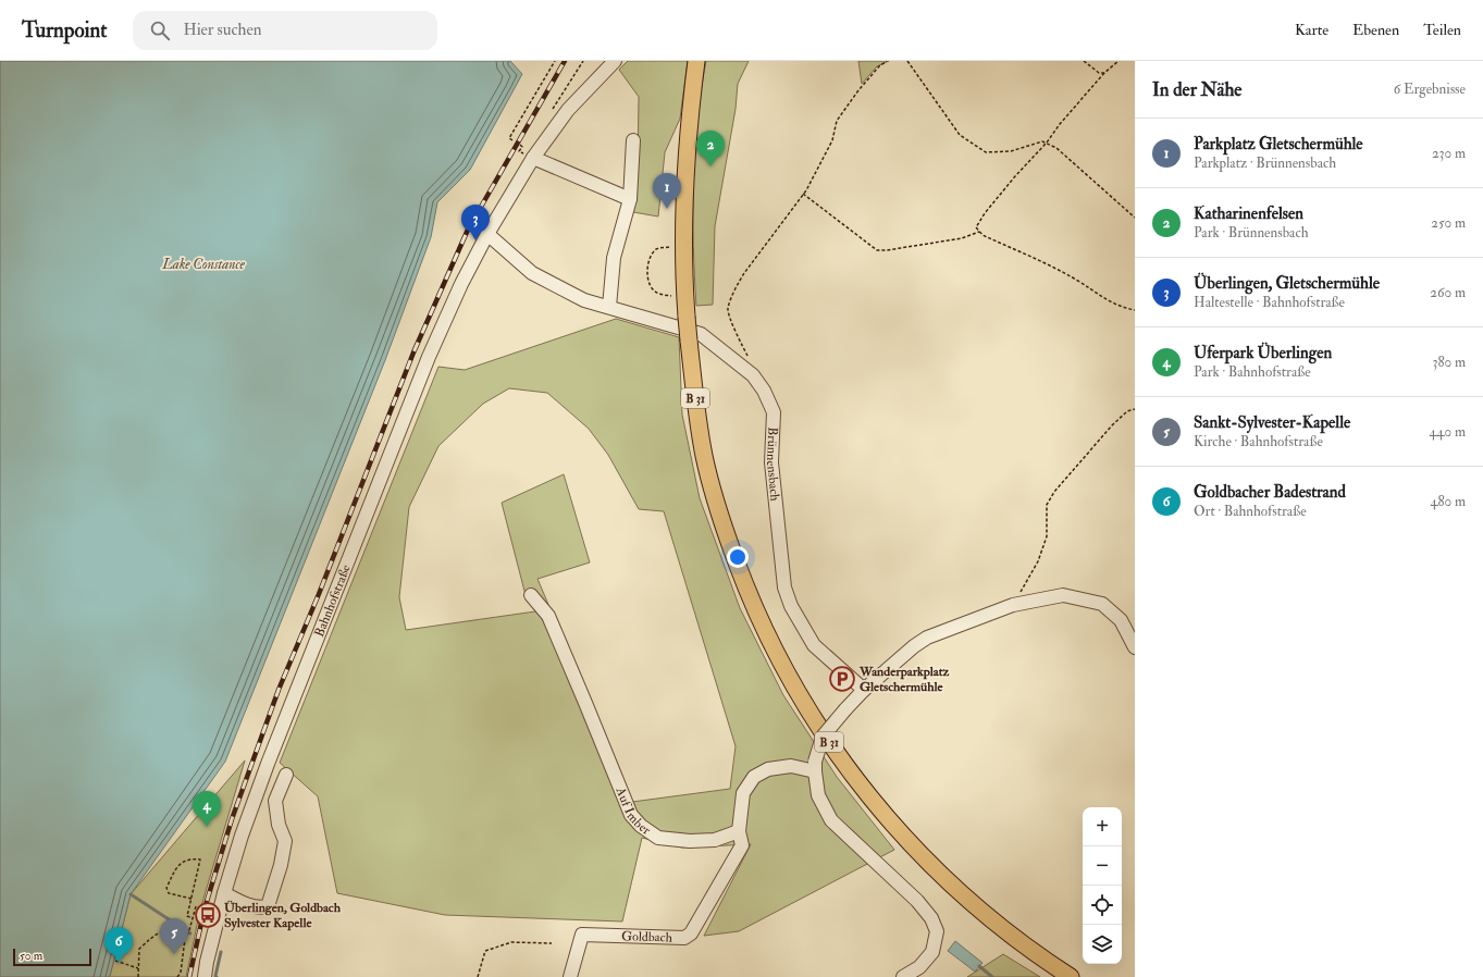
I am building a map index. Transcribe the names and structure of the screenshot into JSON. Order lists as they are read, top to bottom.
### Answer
{
  "streets": {
    "main road": ["B 31"],
    "street": [
      "Brünnensbach",
      "Bahnhofstraße",
      "Auf Imber",
      "Goldbach"
    ]
  },
  "crossings": [
    ["Brünnensbach", "Bahnhofstraße"],
    ["Auf Imber", "Goldbach"]
  ],
  "water": ["Lake Constance"],
  "places": {
    "parking": ["Wanderparkplatz Gletschermühle"],
    "bus stop": ["Überlingen, Goldbach Sylvester Kapelle"]
  },
  "scale_bar": "50 m",
  "page": {
    "header": "Turnpoint",
    "search": "Hier suchen",
    "nav": ["Karte", "Ebenen", "Teilen"],
    "heading": ["In der Nähe", "6 Ergebnisse"],
    "list": [
      {
        "mark": "1",
        "name": "Parkplatz Gletschermühle",
        "note": "Parkplatz · Brünnensbach",
        "value": "230 m"
      },
      {
        "mark": "2",
        "name": "Katharinenfelsen",
        "note": "Park · Brünnensbach",
        "value": "250 m"
      },
      {
        "mark": "3",
        "name": "Überlingen, Gletschermühle",
        "note": "Haltestelle · Bahnhofstraße",
        "value": "260 m"
      },
      {
        "mark": "4",
        "name": "Uferpark Überlingen",
        "note": "Park · Bahnhofstraße",
        "value": "380 m"
      },
      {
        "mark": "5",
        "name": "Sankt-Sylvester-Kapelle",
        "note": "Kirche · Bahnhofstraße",
        "value": "440 m"
      },
      {
        "mark": "6",
        "name": "Goldbacher Badestrand",
        "note": "Ort · Bahnhofstraße",
        "value": "480 m"
      }
    ],
    "pins": [
      "2",
      "1",
      "3",
      "4",
      "5",
      "6"
    ],
    "map_buttons": ["+", "−"],
    "scale": "50 m"
  }
}
